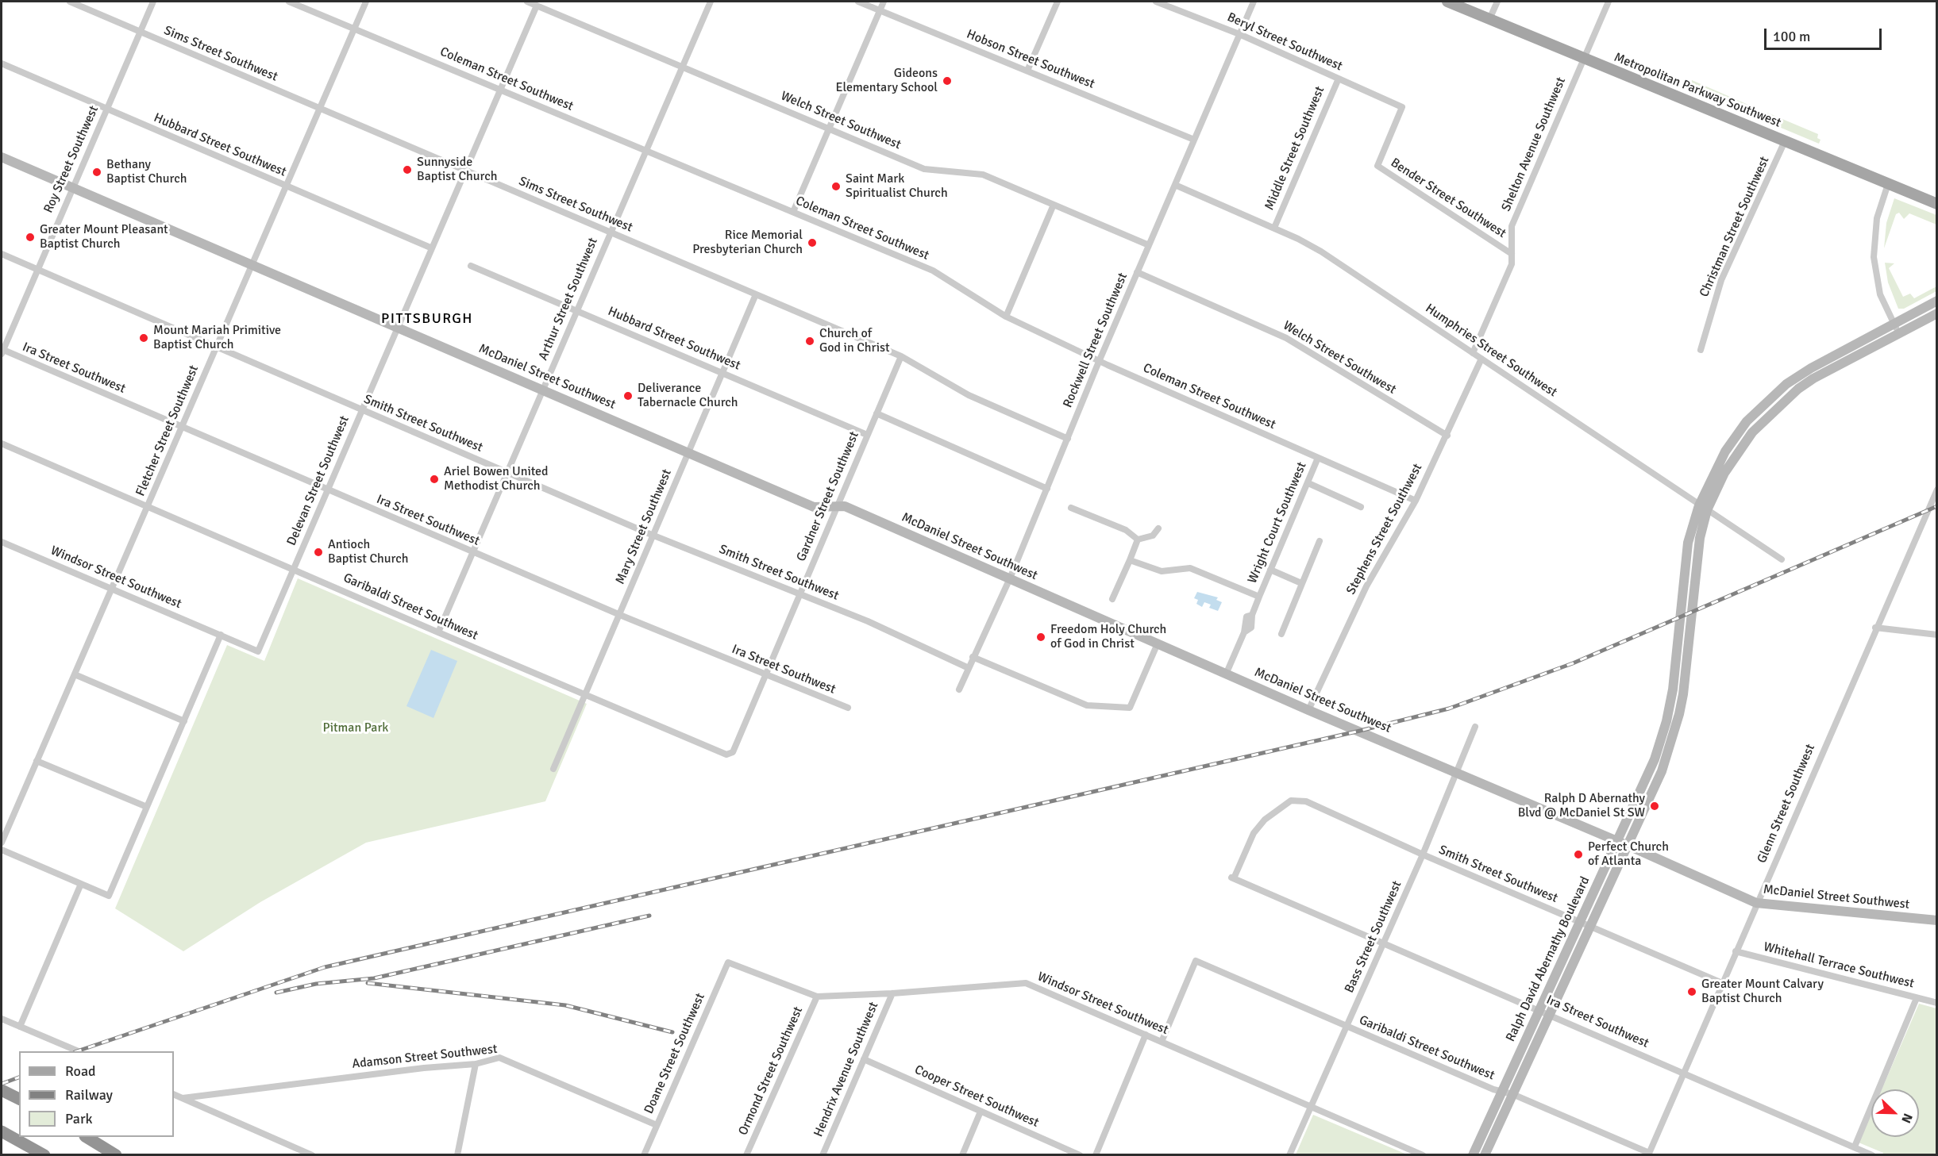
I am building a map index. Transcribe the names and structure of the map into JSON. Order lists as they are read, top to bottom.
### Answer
{
  "streets": {
    "main road": ["Metropolitan Parkway Southwest"],
    "street": [
      "Beryl Street Southwest",
      "Sims Street Southwest",
      "Hobson Street Southwest",
      "Coleman Street Southwest",
      "Welch Street Southwest",
      "Shelton Avenue Southwest",
      "Hubbard Street Southwest",
      "Middle Street Southwest",
      "Roy Street Southwest",
      "Bender Street Southwest",
      "Christman Street Southwest",
      "Arthur Street Southwest",
      "Rockwell Street Southwest",
      "Humphries Street Southwest",
      "Ira Street Southwest",
      "McDaniel Street Southwest",
      "Smith Street Southwest",
      "Fletcher Street Southwest",
      "Delevan Street Southwest",
      "Gardner Street Southwest",
      "Wright Court Southwest",
      "Mary Street Southwest",
      "Stephens Street Southwest",
      "Windsor Street Southwest",
      "Garibaldi Street Southwest",
      "Glenn Street Southwest",
      "Bass Street Southwest",
      "Ralph David Abernathy Boulevard",
      "Whitehall Terrace Southwest",
      "Doane Street Southwest",
      "Adamson Street Southwest",
      "Hendrix Avenue Southwest",
      "Ormond Street Southwest",
      "Cooper Street Southwest"
    ]
  },
  "crossings": [
    ["Beryl Street Southwest", "Middle Street Southwest"],
    ["Beryl Street Southwest", "Bender Street Southwest"],
    ["Beryl Street Southwest", "Rockwell Street Southwest"],
    ["Sims Street Southwest", "Roy Street Southwest"],
    ["Sims Street Southwest", "Arthur Street Southwest"],
    ["Sims Street Southwest", "Rockwell Street Southwest"],
    ["Sims Street Southwest", "Fletcher Street Southwest"],
    ["Sims Street Southwest", "Delevan Street Southwest"],
    ["Sims Street Southwest", "Gardner Street Southwest"],
    ["Sims Street Southwest", "Mary Street Southwest"],
    ["Hobson Street Southwest", "Rockwell Street Southwest"],
    ["Coleman Street Southwest", "Arthur Street Southwest"],
    ["Coleman Street Southwest", "Rockwell Street Southwest"],
    ["Coleman Street Southwest", "Fletcher Street Southwest"],
    ["Coleman Street Southwest", "Delevan Street Southwest"],
    ["Coleman Street Southwest", "Wright Court Southwest"],
    ["Coleman Street Southwest", "Stephens Street Southwest"],
    ["Metropolitan Parkway Southwest", "Shelton Avenue Southwest"],
    ["Metropolitan Parkway Southwest", "Christman Street Southwest"],
    ["Welch Street Southwest", "Arthur Street Southwest"],
    ["Welch Street Southwest", "Rockwell Street Southwest"],
    ["Welch Street Southwest", "Delevan Street Southwest"],
    ["Welch Street Southwest", "Stephens Street Southwest"],
    ["Shelton Avenue Southwest", "Bender Street Southwest"],
    ["Shelton Avenue Southwest", "Humphries Street Southwest"],
    ["Hubbard Street Southwest", "Roy Street Southwest"],
    ["Hubbard Street Southwest", "Arthur Street Southwest"],
    ["Hubbard Street Southwest", "Fletcher Street Southwest"],
    ["Hubbard Street Southwest", "Delevan Street Southwest"],
    ["Hubbard Street Southwest", "Gardner Street Southwest"],
    ["Hubbard Street Southwest", "Mary Street Southwest"],
    ["Middle Street Southwest", "Humphries Street Southwest"],
    ["Roy Street Southwest", "Ira Street Southwest"],
    ["Roy Street Southwest", "McDaniel Street Southwest"],
    ["Roy Street Southwest", "Smith Street Southwest"],
    ["Arthur Street Southwest", "Ira Street Southwest"],
    ["Arthur Street Southwest", "McDaniel Street Southwest"],
    ["Arthur Street Southwest", "Smith Street Southwest"],
    ["Arthur Street Southwest", "Garibaldi Street Southwest"],
    ["Rockwell Street Southwest", "Humphries Street Southwest"],
    ["Rockwell Street Southwest", "McDaniel Street Southwest"],
    ["Rockwell Street Southwest", "Smith Street Southwest"],
    ["Humphries Street Southwest", "Stephens Street Southwest"],
    ["Humphries Street Southwest", "Ralph David Abernathy Boulevard"],
    ["Ira Street Southwest", "Smith Street Southwest"],
    ["Ira Street Southwest", "Fletcher Street Southwest"],
    ["Ira Street Southwest", "Delevan Street Southwest"],
    ["Ira Street Southwest", "Gardner Street Southwest"],
    ["Ira Street Southwest", "Mary Street Southwest"],
    ["Ira Street Southwest", "Glenn Street Southwest"],
    ["Ira Street Southwest", "Bass Street Southwest"],
    ["Ira Street Southwest", "Ralph David Abernathy Boulevard"],
    ["McDaniel Street Southwest", "Fletcher Street Southwest"],
    ["McDaniel Street Southwest", "Delevan Street Southwest"],
    ["McDaniel Street Southwest", "Gardner Street Southwest"],
    ["McDaniel Street Southwest", "Wright Court Southwest"],
    ["McDaniel Street Southwest", "Mary Street Southwest"],
    ["McDaniel Street Southwest", "Stephens Street Southwest"],
    ["McDaniel Street Southwest", "Glenn Street Southwest"],
    ["McDaniel Street Southwest", "Bass Street Southwest"],
    ["McDaniel Street Southwest", "Ralph David Abernathy Boulevard"],
    ["Smith Street Southwest", "Fletcher Street Southwest"],
    ["Smith Street Southwest", "Delevan Street Southwest"],
    ["Smith Street Southwest", "Gardner Street Southwest"],
    ["Smith Street Southwest", "Mary Street Southwest"],
    ["Smith Street Southwest", "Glenn Street Southwest"],
    ["Smith Street Southwest", "Bass Street Southwest"],
    ["Smith Street Southwest", "Ralph David Abernathy Boulevard"],
    ["Fletcher Street Southwest", "Windsor Street Southwest"],
    ["Fletcher Street Southwest", "Garibaldi Street Southwest"],
    ["Delevan Street Southwest", "Windsor Street Southwest"],
    ["Delevan Street Southwest", "Garibaldi Street Southwest"],
    ["Gardner Street Southwest", "Garibaldi Street Southwest"],
    ["Mary Street Southwest", "Garibaldi Street Southwest"],
    ["Windsor Street Southwest", "Garibaldi Street Southwest"],
    ["Windsor Street Southwest", "Bass Street Southwest"],
    ["Windsor Street Southwest", "Doane Street Southwest"],
    ["Windsor Street Southwest", "Hendrix Avenue Southwest"],
    ["Windsor Street Southwest", "Ormond Street Southwest"],
    ["Garibaldi Street Southwest", "Glenn Street Southwest"],
    ["Garibaldi Street Southwest", "Bass Street Southwest"],
    ["Garibaldi Street Southwest", "Ralph David Abernathy Boulevard"],
    ["Glenn Street Southwest", "Whitehall Terrace Southwest"],
    ["Doane Street Southwest", "Adamson Street Southwest"],
    ["Hendrix Avenue Southwest", "Cooper Street Southwest"]
  ],
  "districts": ["PITTSBURGH"],
  "parks": ["Pitman Park"],
  "places": [
    "Gideons Elementary School",
    "Sunnyside Baptist Church",
    "Bethany Baptist Church",
    "Saint Mark Spiritualist Church",
    "Greater Mount Pleasant Baptist Church",
    "Rice Memorial Presbyterian Church",
    "Mount Mariah Primitive Baptist Church",
    "Church of God in Christ",
    "Deliverance Tabernacle Church",
    "Ariel Bowen United Methodist Church",
    "Antioch Baptist Church",
    "Freedom Holy Church of God in Christ",
    "Ralph D Abernathy Blvd @ McDaniel St SW",
    "Perfect Church of Atlanta",
    "Greater Mount Calvary Baptist Church"
  ],
  "legend": ["Road", "Railway", "Park"],
  "scale_bar": "100 m",
  "north": "bottom right"
}
